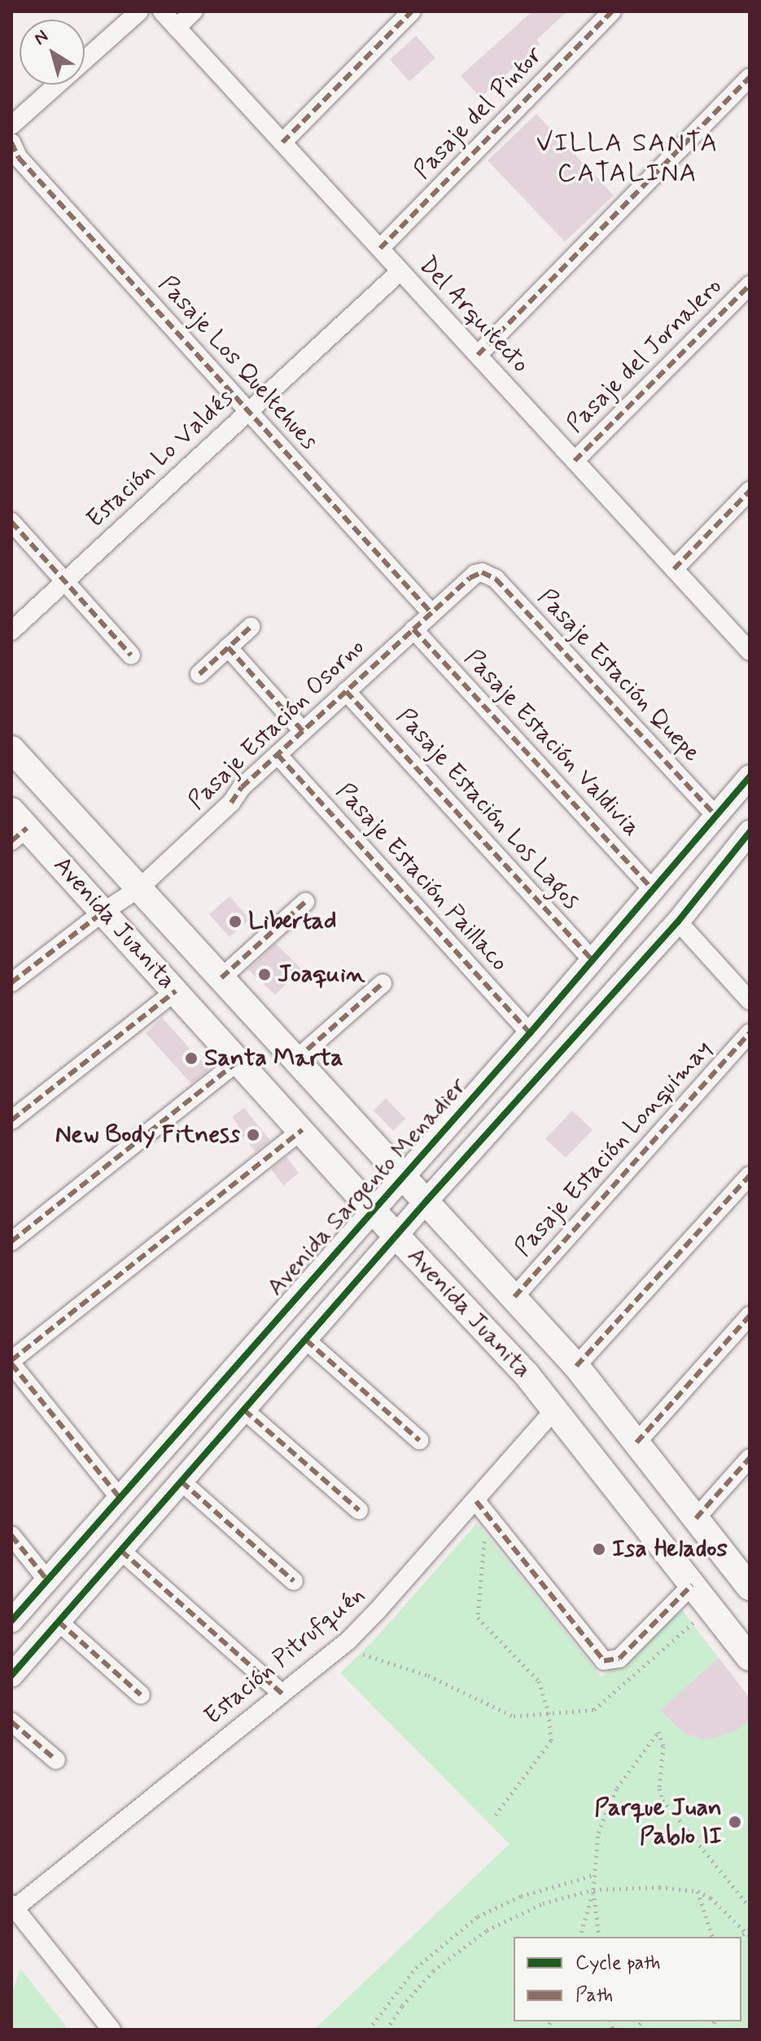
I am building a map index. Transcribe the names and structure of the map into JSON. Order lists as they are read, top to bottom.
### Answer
{
  "streets": {
    "main road": ["Avenida Juanita"],
    "street": [
      "Pasaje del Pintor",
      "Del Arquitecto",
      "Pasaje del Jornalero",
      "Pasaje Los Queltehues",
      "Estación Lo Valdés",
      "Pasaje Estación Quepe",
      "Pasaje Estación Osorno",
      "Pasaje Estación Valdivia",
      "Pasaje Estación Los Lagos",
      "Pasaje Estación Paillaco",
      "Pasaje Estación Lonquimay",
      "Avenida Sargento Menadier",
      "Estación Pitrufquén"
    ]
  },
  "crossings": [
    ["Pasaje del Pintor", "Del Arquitecto"],
    ["Del Arquitecto", "Pasaje del Jornalero"],
    ["Del Arquitecto", "Estación Lo Valdés"],
    ["Pasaje Los Queltehues", "Estación Lo Valdés"],
    ["Pasaje Los Queltehues", "Pasaje Estación Osorno"],
    ["Pasaje Estación Quepe", "Pasaje Estación Osorno"],
    ["Pasaje Estación Quepe", "Avenida Sargento Menadier"],
    ["Pasaje Estación Osorno", "Pasaje Estación Valdivia"],
    ["Pasaje Estación Osorno", "Pasaje Estación Los Lagos"],
    ["Pasaje Estación Osorno", "Pasaje Estación Paillaco"],
    ["Pasaje Estación Osorno", "Avenida Juanita"],
    ["Pasaje Estación Valdivia", "Avenida Sargento Menadier"],
    ["Pasaje Estación Los Lagos", "Avenida Sargento Menadier"],
    ["Pasaje Estación Paillaco", "Avenida Sargento Menadier"],
    ["Avenida Juanita", "Pasaje Estación Lonquimay"],
    ["Avenida Juanita", "Avenida Sargento Menadier"],
    ["Avenida Juanita", "Estación Pitrufquén"]
  ],
  "districts": ["VILLA SANTA CATALINA"],
  "places": [
    "Libertad",
    "Joaquin",
    "Santa Marta",
    "New Body Fitness",
    "Isa Helados",
    "Parque Juan Pablo II"
  ],
  "legend": ["Cycle path", "Path"],
  "north": "top left"
}
